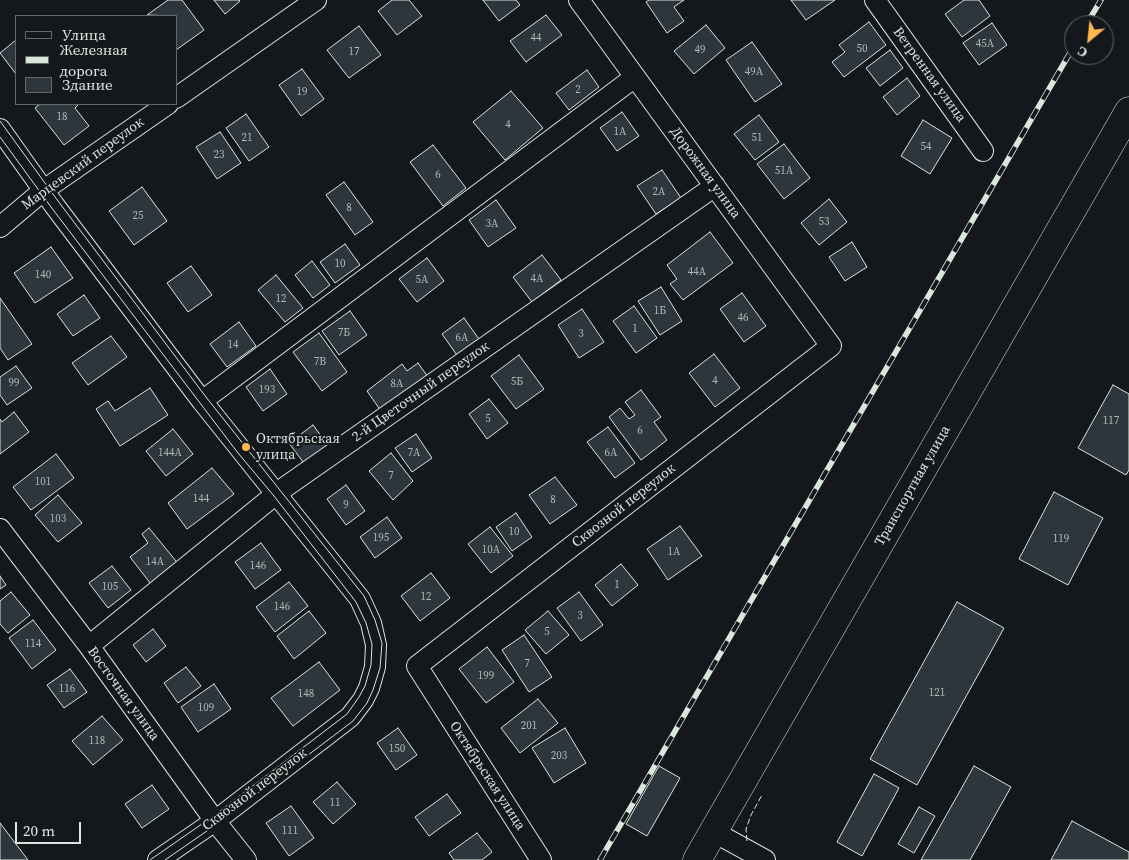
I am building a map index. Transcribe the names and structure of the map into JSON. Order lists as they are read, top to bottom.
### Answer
{
  "streets": {
    "main road": ["Транспортная улица"],
    "street": [
      "Ветренная улица",
      "Марцевский переулок",
      "Дорожная улица",
      "2-й Цветочный переулок",
      "Сквозной переулок",
      "Восточная улица",
      "Октябрьская улица"
    ]
  },
  "crossings": [
    ["Дорожная улица", "2-й Цветочный переулок"],
    ["Дорожная улица", "Сквозной переулок"],
    ["2-й Цветочный переулок", "Сквозной переулок"],
    ["2-й Цветочный переулок", "Восточная улица"],
    ["Сквозной переулок", "Восточная улица"],
    ["Сквозной переулок", "Октябрьская улица"]
  ],
  "places": ["Октябрьская улица"],
  "house_numbers": [
    "44",
    "45А",
    "50",
    "49",
    "17",
    "49А",
    "2",
    "19",
    "18",
    "4",
    "1А",
    "21",
    "51",
    "54",
    "23",
    "51А",
    "6",
    "2А",
    "8",
    "25",
    "53",
    "3А",
    "10",
    "44А",
    "140",
    "4А",
    "5А",
    "12",
    "1Б",
    "46",
    "1",
    "7Б",
    "3",
    "6А",
    "14",
    "7В",
    "4",
    "5Б",
    "99",
    "8А",
    "193",
    "5",
    "117",
    "6",
    "144А",
    "7А",
    "6А",
    "7",
    "101",
    "144",
    "8",
    "9",
    "103",
    "10",
    "195",
    "119",
    "10А",
    "1А",
    "14А",
    "146",
    "1",
    "105",
    "12",
    "146",
    "3",
    "5",
    "114",
    "7",
    "199",
    "116",
    "121",
    "148",
    "109",
    "201",
    "118",
    "150",
    "203",
    "11",
    "111"
  ],
  "legend": ["Улица", "Железная дорога", "Здание"],
  "scale_bar": "20 m",
  "north": "bottom left"
}
